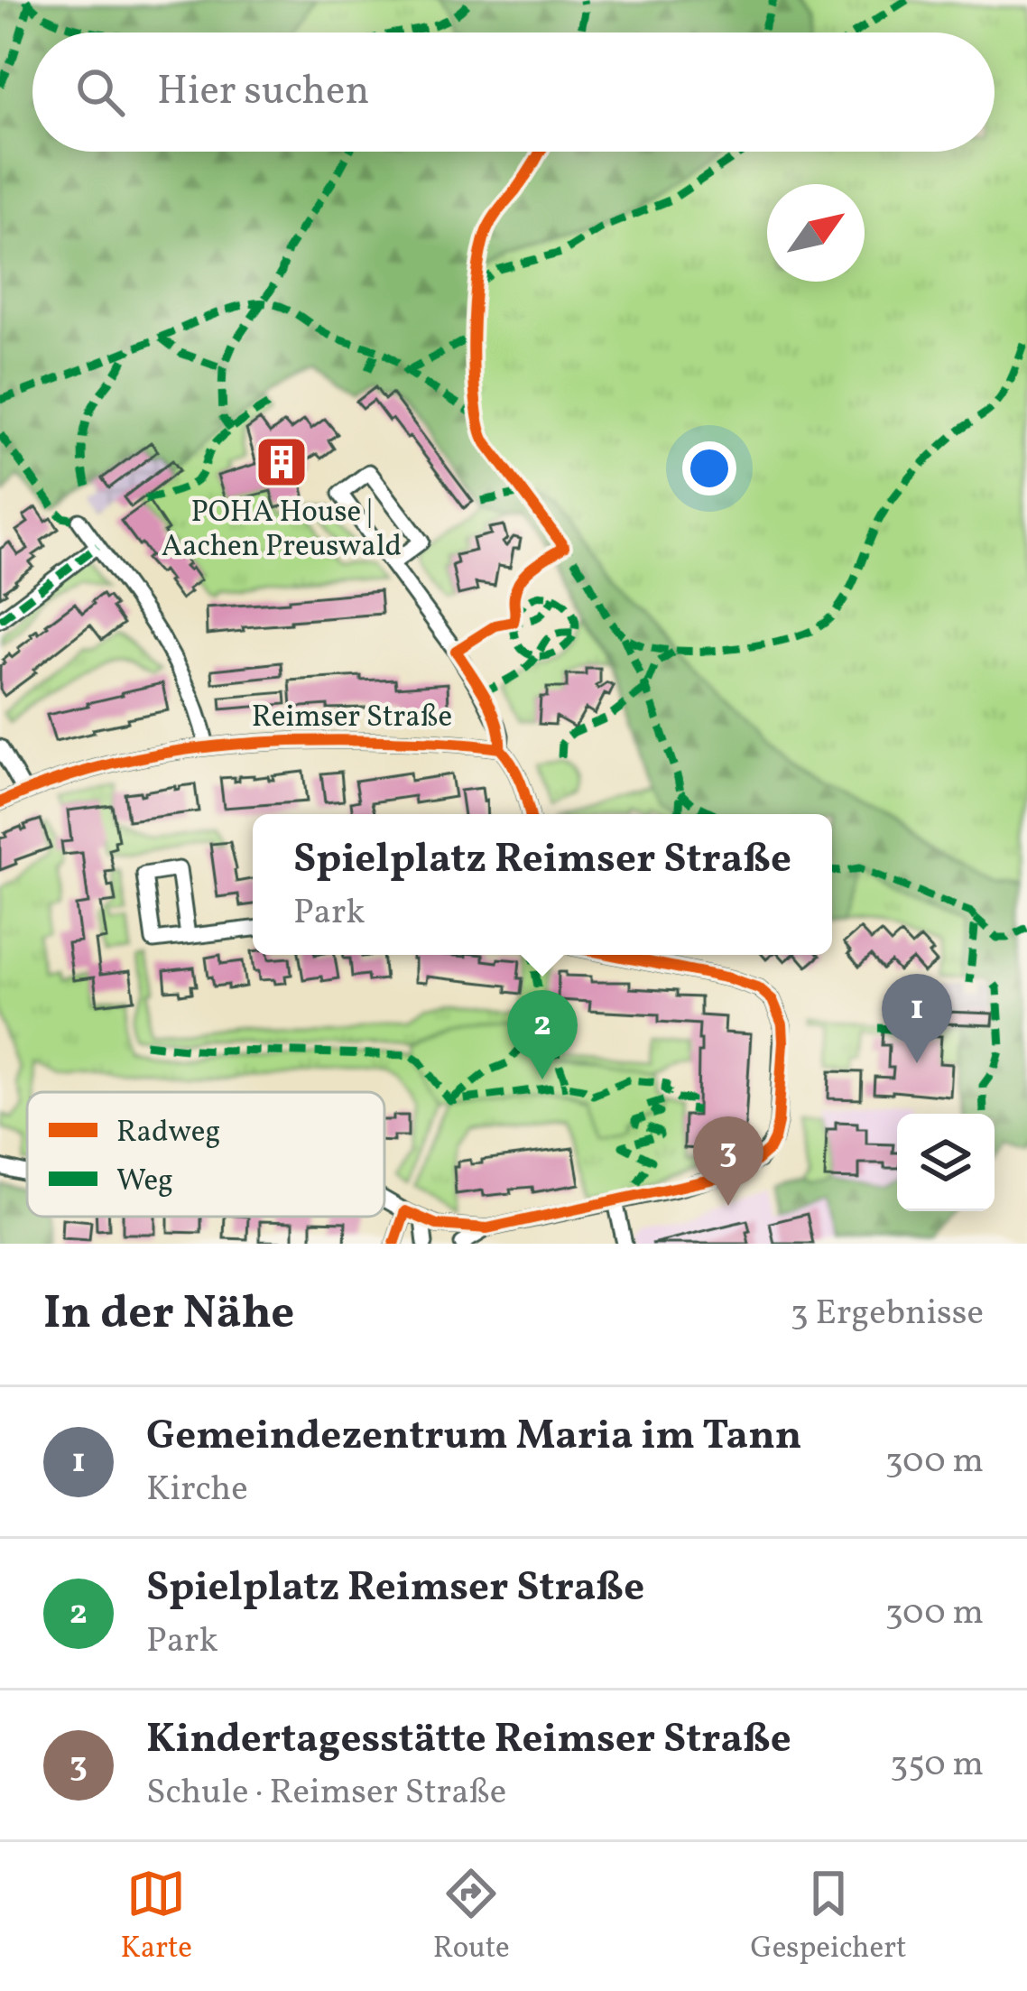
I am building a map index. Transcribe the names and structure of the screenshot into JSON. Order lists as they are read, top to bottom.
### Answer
{
  "streets": {
    "street": ["Reimser Straße"]
  },
  "places": {
    "building": ["POHA House | Aachen Preuswald"]
  },
  "legend": ["Radweg", "Weg"],
  "north": "top right",
  "page": {
    "search": "Hier suchen",
    "popup": ["Spielplatz Reimser Straße", "Park"],
    "pins": ["1", "2", "3"],
    "heading": ["In der Nähe", "3 Ergebnisse"],
    "list": [
      {
        "mark": "1",
        "name": "Gemeindezentrum Maria im Tann",
        "note": "Kirche",
        "value": "300 m"
      },
      {
        "mark": "2",
        "name": "Spielplatz Reimser Straße",
        "note": "Park",
        "value": "300 m"
      },
      {
        "mark": "3",
        "name": "Kindertagesstätte Reimser Straße",
        "note": "Schule · Reimser Straße",
        "value": "350 m"
      }
    ],
    "nav": ["Karte", "Route", "Gespeichert"]
  }
}
